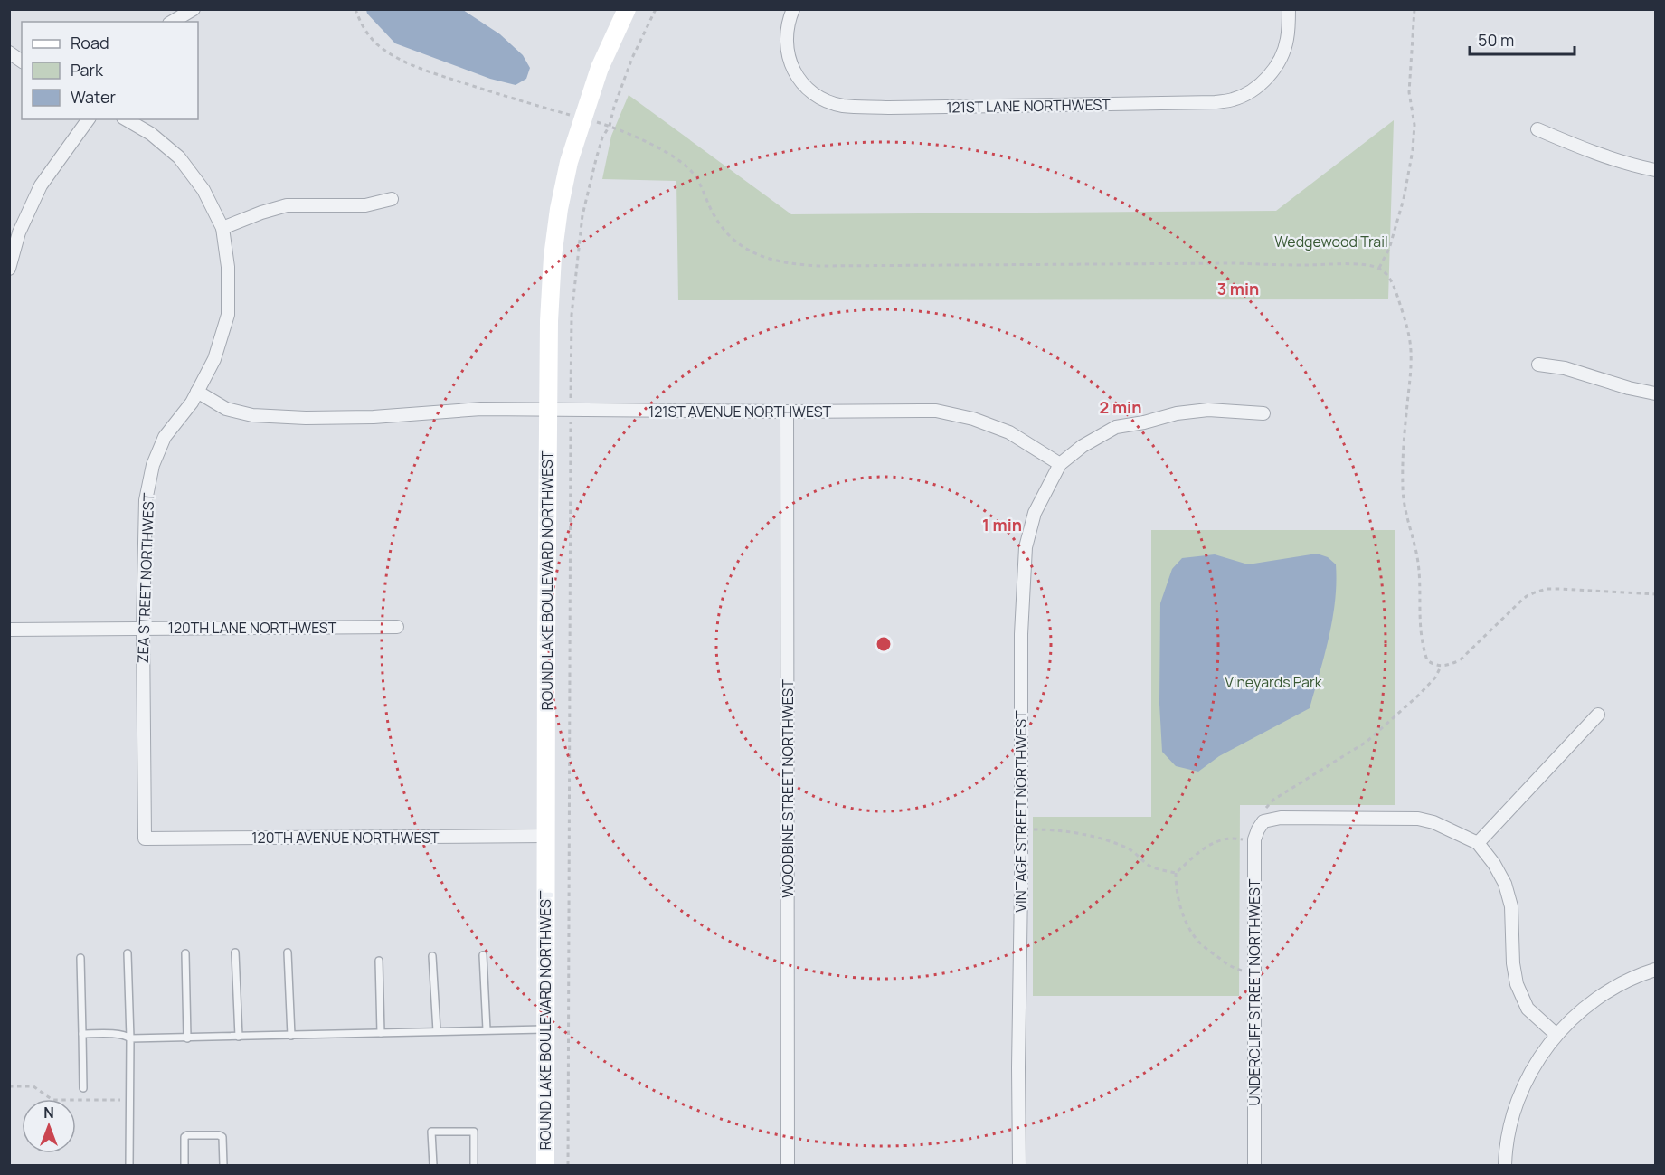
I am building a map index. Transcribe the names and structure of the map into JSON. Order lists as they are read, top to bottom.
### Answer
{
  "streets": {
    "main road": ["ROUND LAKE BOULEVARD NORTHWEST"],
    "street": [
      "121ST LANE NORTHWEST",
      "121ST AVENUE NORTHWEST",
      "ZEA STREET NORTHWEST",
      "120TH LANE NORTHWEST",
      "WOODBINE STREET NORTHWEST",
      "VINTAGE STREET NORTHWEST",
      "120TH AVENUE NORTHWEST",
      "UNDERCLIFF STREET NORTHWEST"
    ]
  },
  "crossings": [
    ["121ST AVENUE NORTHWEST", "ZEA STREET NORTHWEST"],
    ["121ST AVENUE NORTHWEST", "ROUND LAKE BOULEVARD NORTHWEST"],
    ["121ST AVENUE NORTHWEST", "WOODBINE STREET NORTHWEST"],
    ["121ST AVENUE NORTHWEST", "VINTAGE STREET NORTHWEST"],
    ["ZEA STREET NORTHWEST", "120TH LANE NORTHWEST"],
    ["ZEA STREET NORTHWEST", "120TH AVENUE NORTHWEST"],
    ["ROUND LAKE BOULEVARD NORTHWEST", "120TH AVENUE NORTHWEST"]
  ],
  "parks": ["Wedgewood Trail", "Vineyards Park"],
  "legend": ["Road", "Park", "Water"],
  "scale_bar": "50 m",
  "north": "top",
  "rings": ["3 min", "2 min", "1 min"]
}
